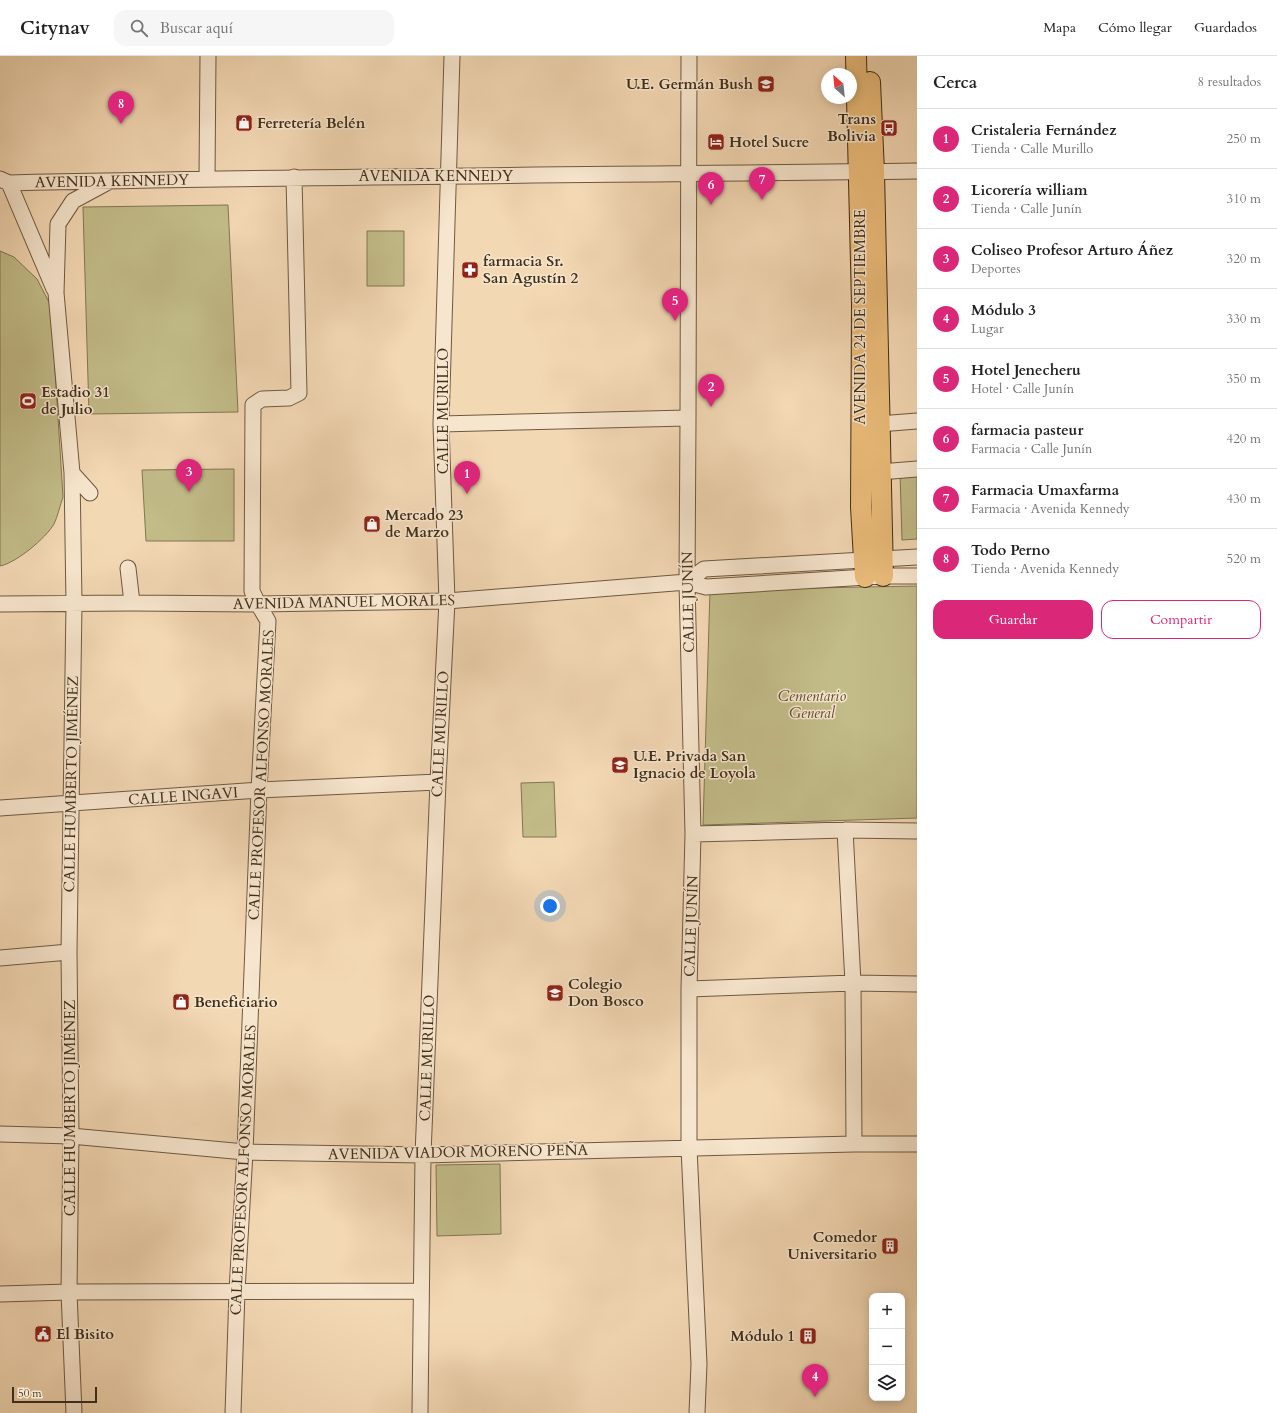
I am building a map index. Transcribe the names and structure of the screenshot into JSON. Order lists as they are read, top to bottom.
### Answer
{
  "streets": {
    "main road": ["AVENIDA 24 DE SEPTIEMBRE"],
    "street": [
      "AVENIDA KENNEDY",
      "CALLE MURILLO",
      "AVENIDA MANUEL MORALES",
      "CALLE JUNÍN",
      "CALLE PROFESOR ALFONSO MORALES",
      "CALLE HUMBERTO JIMÉNEZ",
      "CALLE INGAVI",
      "AVENIDA VIADOR MORENO PEÑA"
    ]
  },
  "crossings": [
    ["AVENIDA KENNEDY", "AVENIDA 24 DE SEPTIEMBRE"],
    ["AVENIDA KENNEDY", "CALLE MURILLO"],
    ["AVENIDA KENNEDY", "CALLE JUNÍN"],
    ["AVENIDA KENNEDY", "CALLE PROFESOR ALFONSO MORALES"],
    ["AVENIDA KENNEDY", "CALLE HUMBERTO JIMÉNEZ"],
    ["CALLE MURILLO", "AVENIDA MANUEL MORALES"],
    ["CALLE MURILLO", "CALLE INGAVI"],
    ["CALLE MURILLO", "AVENIDA VIADOR MORENO PEÑA"],
    ["AVENIDA MANUEL MORALES", "CALLE JUNÍN"],
    ["AVENIDA MANUEL MORALES", "CALLE PROFESOR ALFONSO MORALES"],
    ["AVENIDA MANUEL MORALES", "CALLE HUMBERTO JIMÉNEZ"],
    ["CALLE JUNÍN", "AVENIDA VIADOR MORENO PEÑA"],
    ["CALLE PROFESOR ALFONSO MORALES", "CALLE INGAVI"],
    ["CALLE PROFESOR ALFONSO MORALES", "AVENIDA VIADOR MORENO PEÑA"],
    ["CALLE HUMBERTO JIMÉNEZ", "CALLE INGAVI"],
    ["CALLE HUMBERTO JIMÉNEZ", "AVENIDA VIADOR MORENO PEÑA"]
  ],
  "parks": ["Cementario General"],
  "places": {
    "school or university": ["U.E. Germán Bush", "U.E. Privada San Ignacio de Loyola", "Colegio Don Bosco"],
    "shop": ["Ferretería Belén", "Mercado 23 de Marzo", "Beneficiario"],
    "bus stop": ["Trans Bolivia"],
    "hotel": ["Hotel Sucre"],
    "pharmacy": ["farmacia Sr. San Agustín 2"],
    "sports": ["Estadio 31 de Julio"],
    "building": ["Comedor Universitario", "Módulo 1"],
    "public building": ["El Bisito"]
  },
  "scale_bar": "50 m",
  "north": "top left",
  "page": {
    "header": "Citynav",
    "search": "Buscar aquí",
    "nav": ["Mapa", "Cómo llegar", "Guardados"],
    "heading": ["Cerca", "8 resultados"],
    "pins": [
      "8",
      "7",
      "6",
      "5",
      "2",
      "3",
      "1",
      "4"
    ],
    "list": [
      {
        "mark": "1",
        "name": "Cristaleria Fernández",
        "note": "Tienda · Calle Murillo",
        "value": "250 m"
      },
      {
        "mark": "2",
        "name": "Licorería william",
        "note": "Tienda · Calle Junín",
        "value": "310 m"
      },
      {
        "mark": "3",
        "name": "Coliseo Profesor Arturo Áñez",
        "note": "Deportes",
        "value": "320 m"
      },
      {
        "mark": "4",
        "name": "Módulo 3",
        "note": "Lugar",
        "value": "330 m"
      },
      {
        "mark": "5",
        "name": "Hotel Jenecheru",
        "note": "Hotel · Calle Junín",
        "value": "350 m"
      },
      {
        "mark": "6",
        "name": "farmacia pasteur",
        "note": "Farmacia · Calle Junín",
        "value": "420 m"
      },
      {
        "mark": "7",
        "name": "Farmacia Umaxfarma",
        "note": "Farmacia · Avenida Kennedy",
        "value": "430 m"
      },
      {
        "mark": "8",
        "name": "Todo Perno",
        "note": "Tienda · Avenida Kennedy",
        "value": "520 m"
      }
    ],
    "buttons": ["Guardar", "Compartir"],
    "map_buttons": ["+", "−"],
    "scale": "50 m"
  }
}
